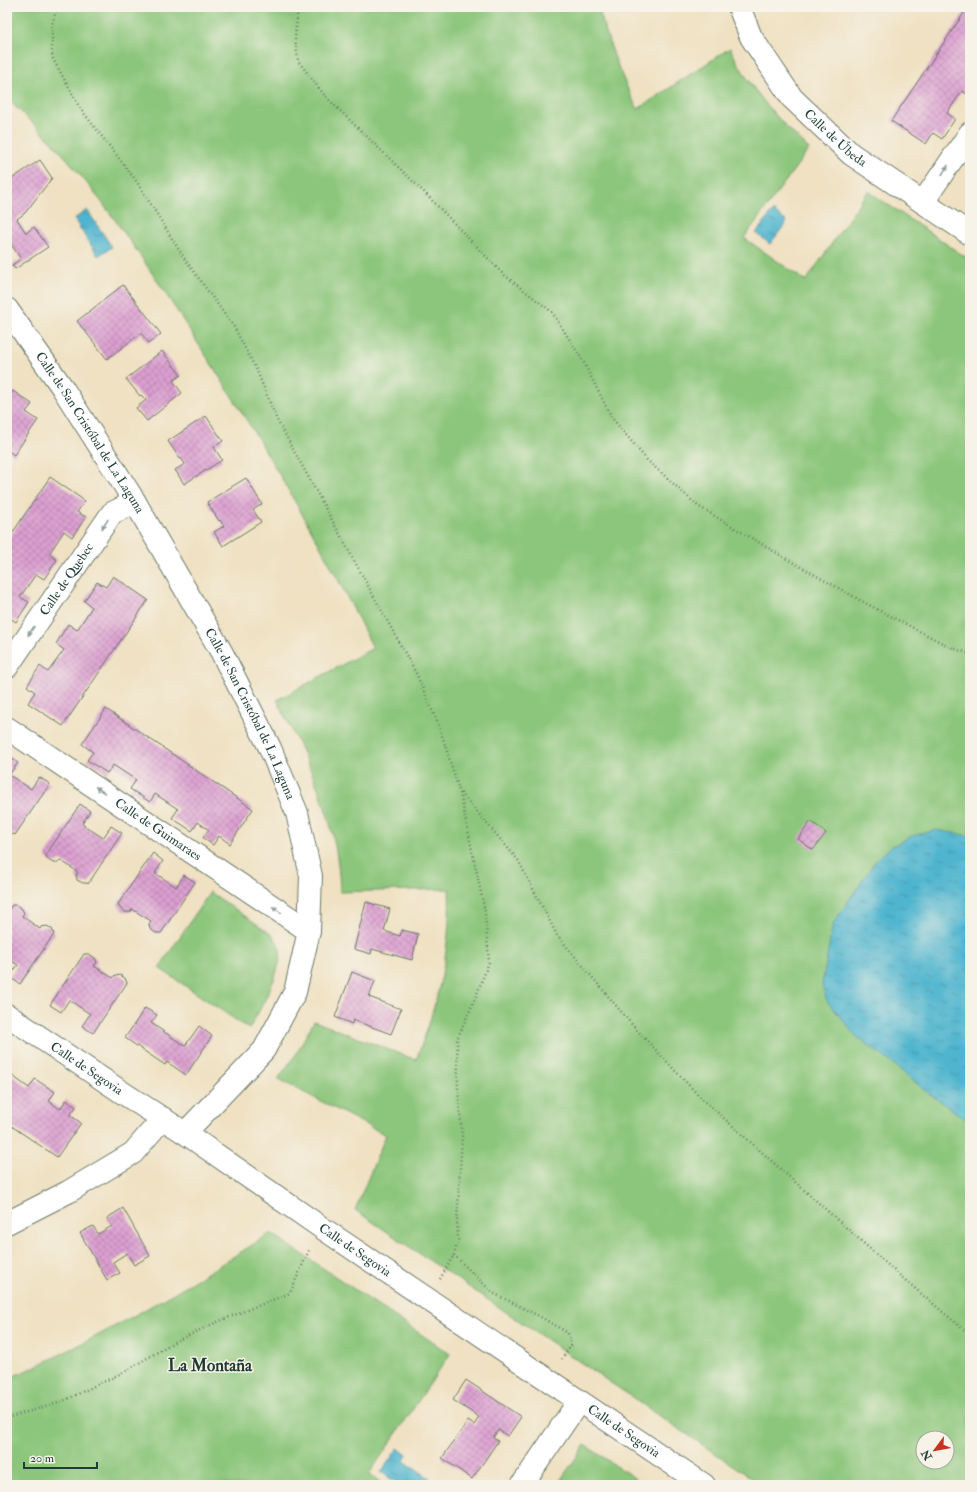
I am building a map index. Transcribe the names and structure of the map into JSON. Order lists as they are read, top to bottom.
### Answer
{
  "streets": {
    "street": [
      "Calle de Úbeda",
      "Calle de San Cristóbal de La Laguna",
      "Calle de Quebec",
      "Calle de Guimaraes",
      "Calle de Segovia"
    ]
  },
  "crossings": [
    ["Calle de San Cristóbal de La Laguna", "Calle de Quebec"],
    ["Calle de San Cristóbal de La Laguna", "Calle de Guimaraes"],
    ["Calle de San Cristóbal de La Laguna", "Calle de Segovia"]
  ],
  "one_way": ["Calle de Quebec", "Calle de Guimaraes"],
  "districts": ["La Montaña"],
  "scale_bar": "20 m",
  "north": "bottom left"
}
